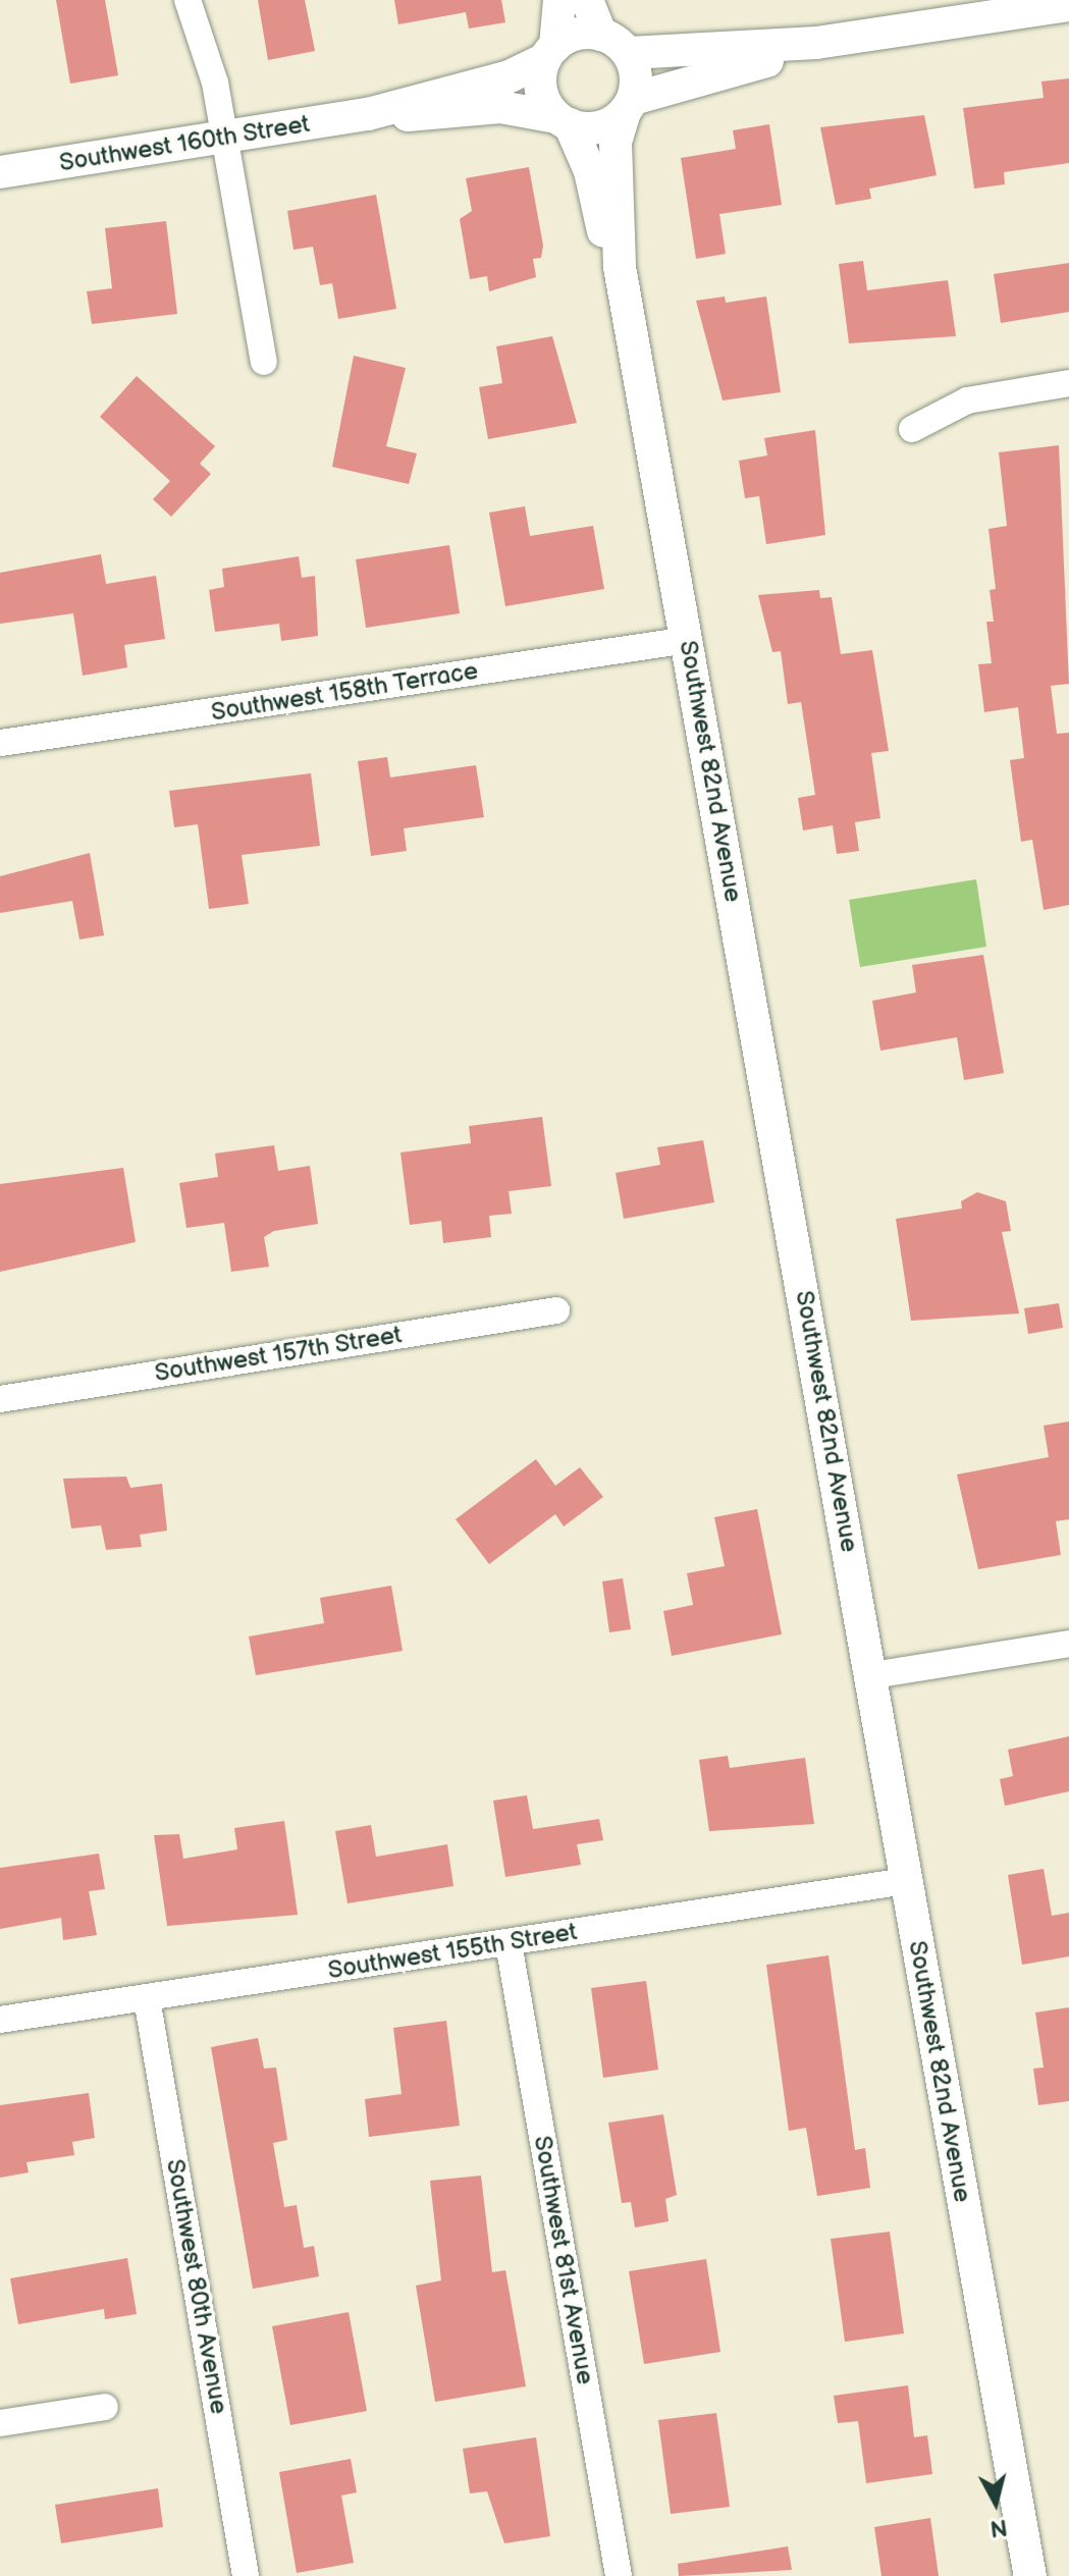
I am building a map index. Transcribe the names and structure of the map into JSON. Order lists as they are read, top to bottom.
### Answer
{
  "streets": {
    "street": [
      "Southwest 160th Street",
      "Southwest 158th Terrace",
      "Southwest 82nd Avenue",
      "Southwest 157th Street",
      "Southwest 155th Street",
      "Southwest 81st Avenue",
      "Southwest 80th Avenue"
    ]
  },
  "crossings": [
    ["Southwest 160th Street", "Southwest 82nd Avenue"],
    ["Southwest 158th Terrace", "Southwest 82nd Avenue"],
    ["Southwest 82nd Avenue", "Southwest 155th Street"],
    ["Southwest 155th Street", "Southwest 81st Avenue"],
    ["Southwest 155th Street", "Southwest 80th Avenue"]
  ],
  "north": "bottom"
}
